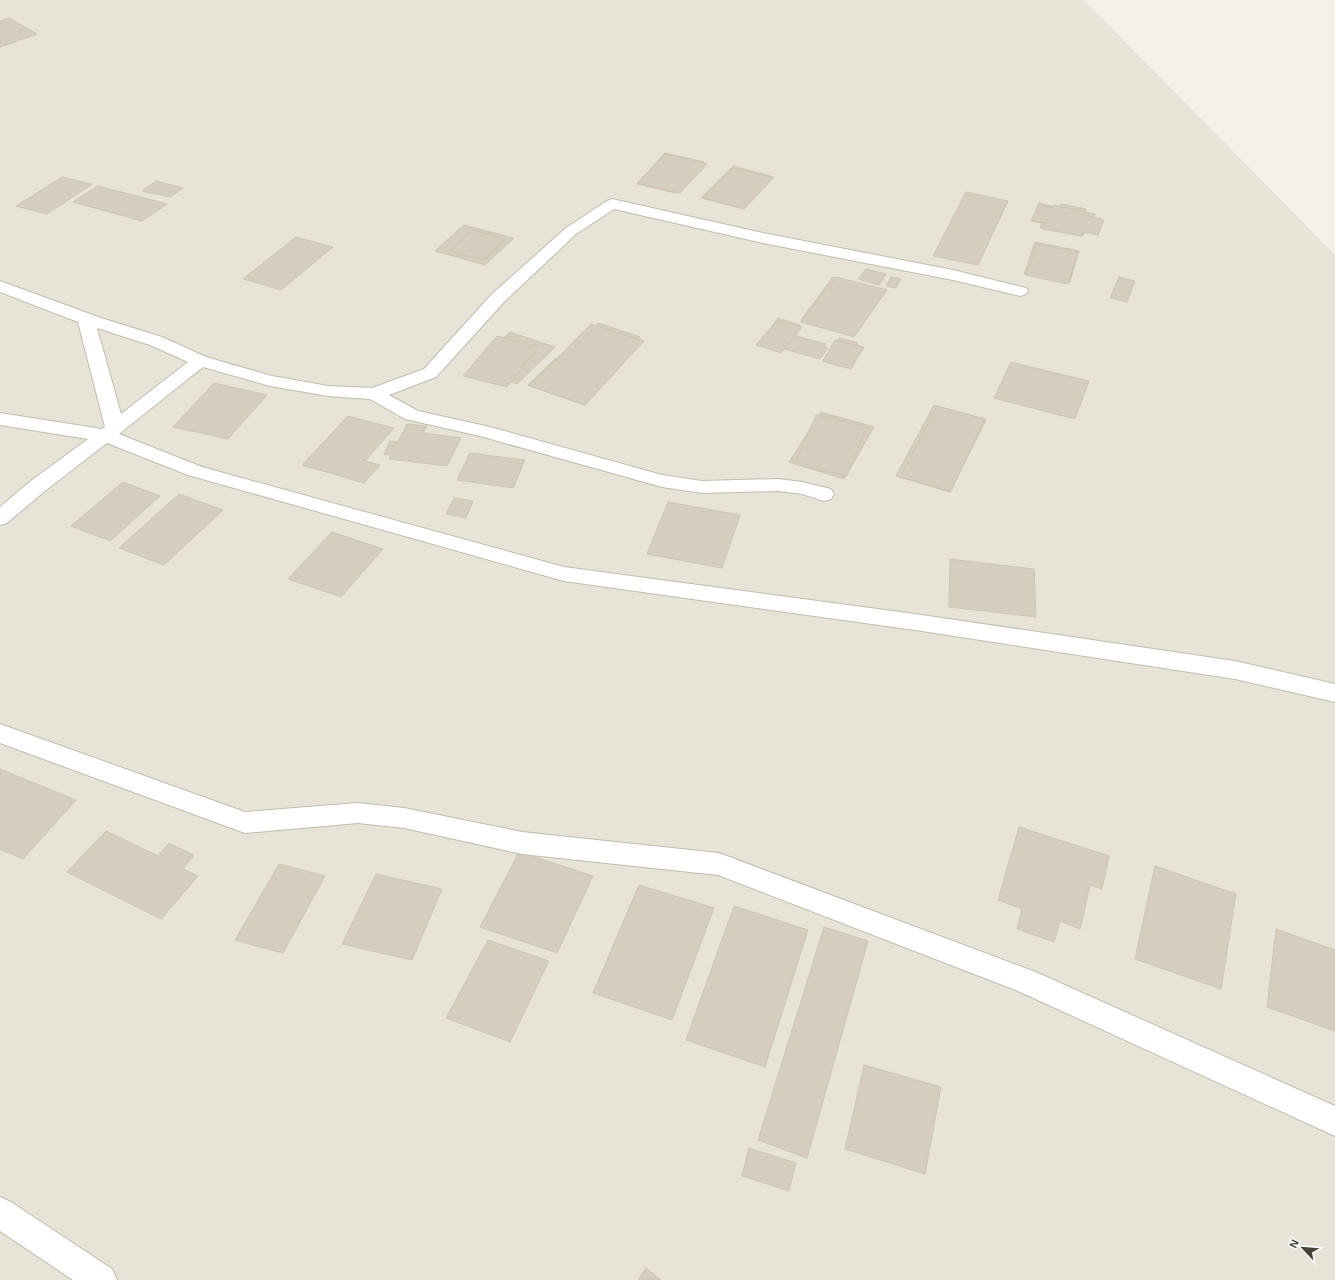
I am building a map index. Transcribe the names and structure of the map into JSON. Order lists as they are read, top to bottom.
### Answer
{
  "north": "top left"
}
